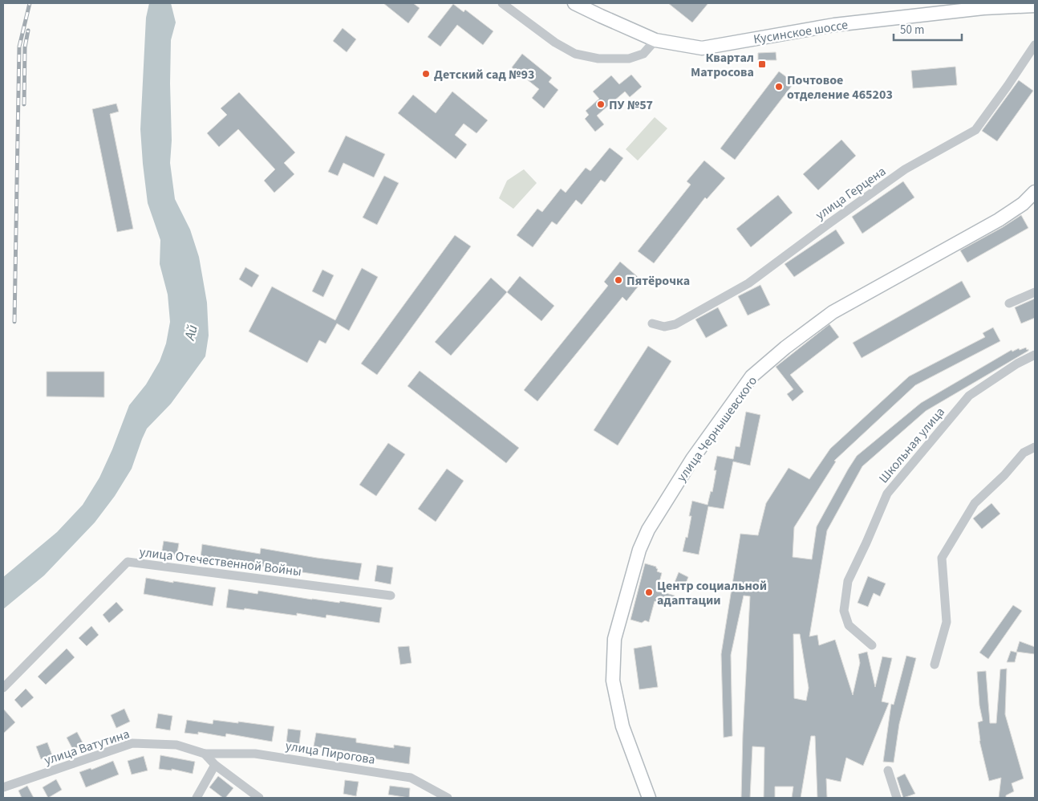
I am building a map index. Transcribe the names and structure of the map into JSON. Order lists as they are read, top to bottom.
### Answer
{
  "streets": {
    "main road": ["Кусинское шоссе", "улица Чернышевского"],
    "street": [
      "улица Герцена",
      "Школьная улица",
      "улица Отечественной Войны",
      "улица Ватутина",
      "улица Пирогова"
    ]
  },
  "crossings": [
    ["улица Ватутина", "улица Пирогова"]
  ],
  "water": ["Ай"],
  "places": {
    "transit": ["Квартал Матросова"],
    "other": [
      "Детский сад №93",
      "Почтовое отделение 465203",
      "ПУ №57",
      "Пятёрочка",
      "Центр социальной адаптации"
    ]
  },
  "scale_bar": "50 m"
}
